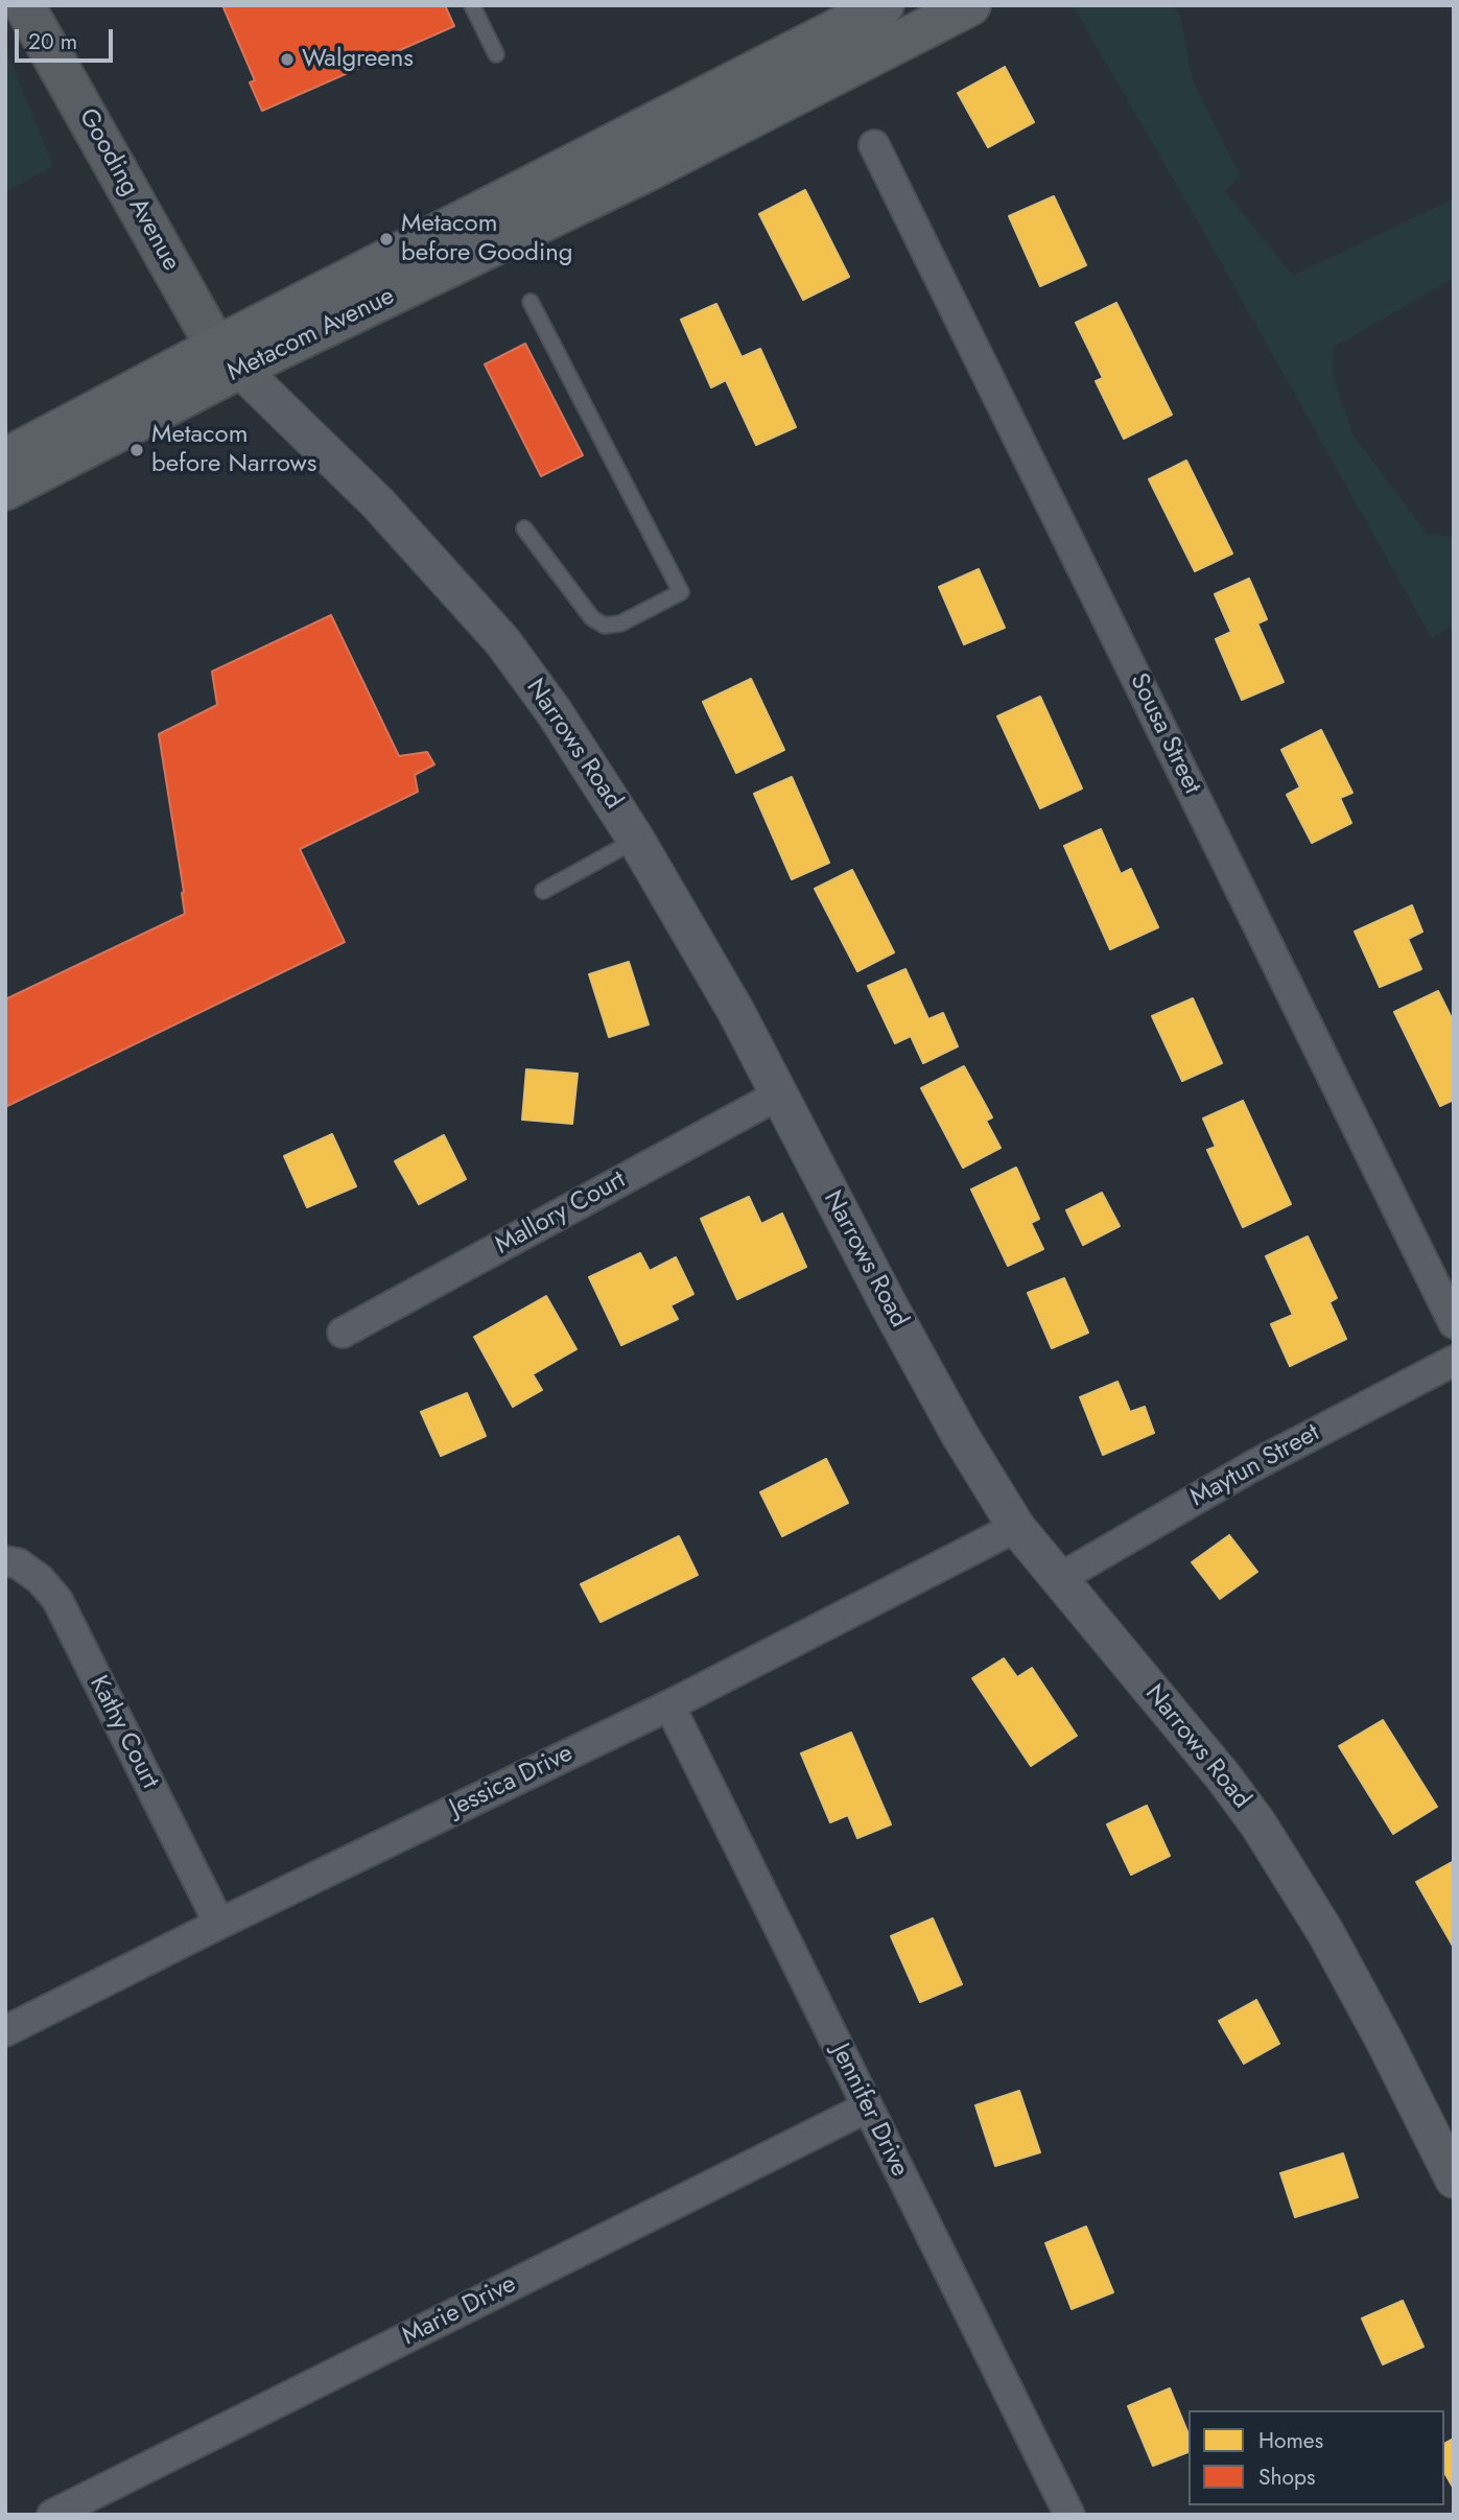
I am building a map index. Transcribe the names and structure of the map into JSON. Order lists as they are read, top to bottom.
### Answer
{
  "streets": {
    "main road": ["Gooding Avenue", "Metacom Avenue"],
    "street": [
      "Sousa Street",
      "Narrows Road",
      "Mallory Court",
      "Maytun Street",
      "Kathy Court",
      "Jessica Drive",
      "Jennifer Drive",
      "Marie Drive"
    ]
  },
  "crossings": [
    ["Gooding Avenue", "Metacom Avenue"],
    ["Gooding Avenue", "Narrows Road"],
    ["Metacom Avenue", "Narrows Road"],
    ["Narrows Road", "Mallory Court"],
    ["Narrows Road", "Maytun Street"],
    ["Narrows Road", "Jessica Drive"],
    ["Kathy Court", "Jessica Drive"],
    ["Jessica Drive", "Jennifer Drive"],
    ["Jennifer Drive", "Marie Drive"]
  ],
  "places": ["Walgreens", "Metacom before Gooding", "Metacom before Narrows"],
  "legend": ["Homes", "Shops"],
  "scale_bar": "20 m"
}
